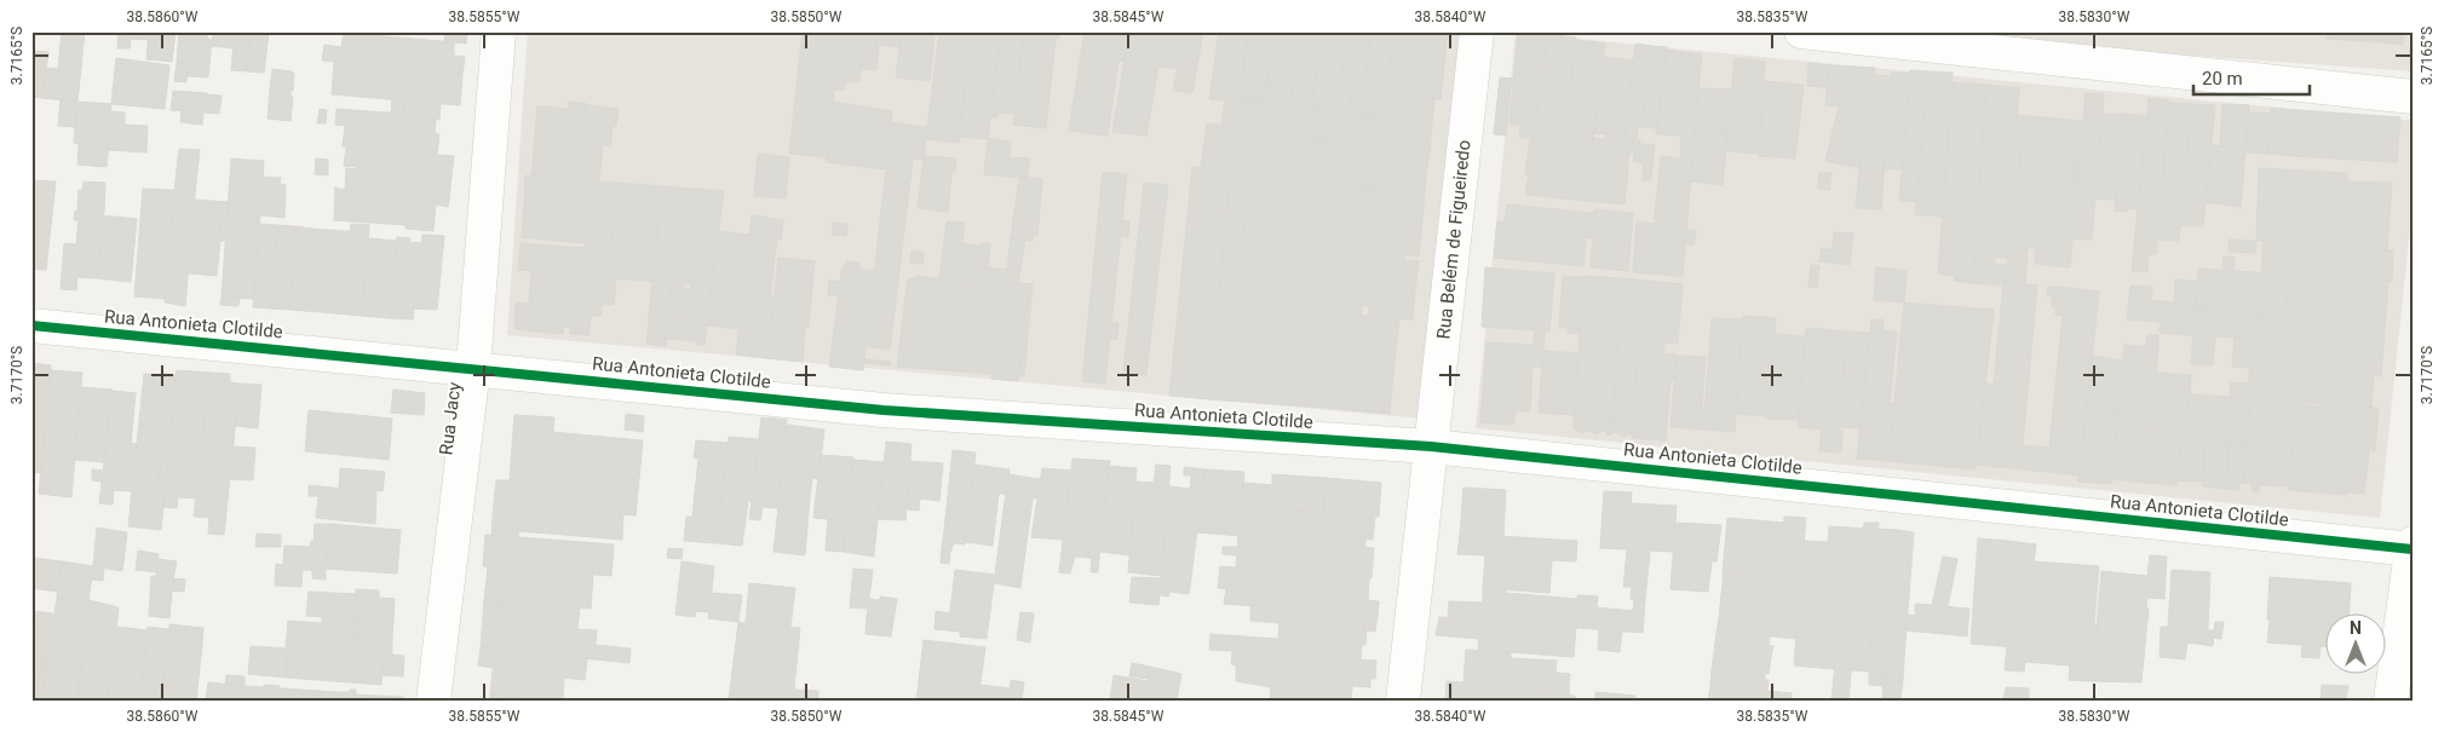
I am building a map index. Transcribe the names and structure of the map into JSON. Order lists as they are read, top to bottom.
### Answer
{
  "streets": {
    "street": ["Rua Belém de Figueiredo", "Rua Antonieta Clotilde", "Rua Jacy"]
  },
  "crossings": [
    ["Rua Belém de Figueiredo", "Rua Antonieta Clotilde"],
    ["Rua Antonieta Clotilde", "Rua Jacy"]
  ],
  "scale_bar": "20 m",
  "north": "top",
  "coordinates": [
    "38.5860°W",
    "38.5855°W",
    "38.5850°W",
    "38.5845°W",
    "38.5840°W",
    "38.5835°W",
    "38.5830°W",
    "3.7165°S",
    "3.7170°S"
  ]
}
